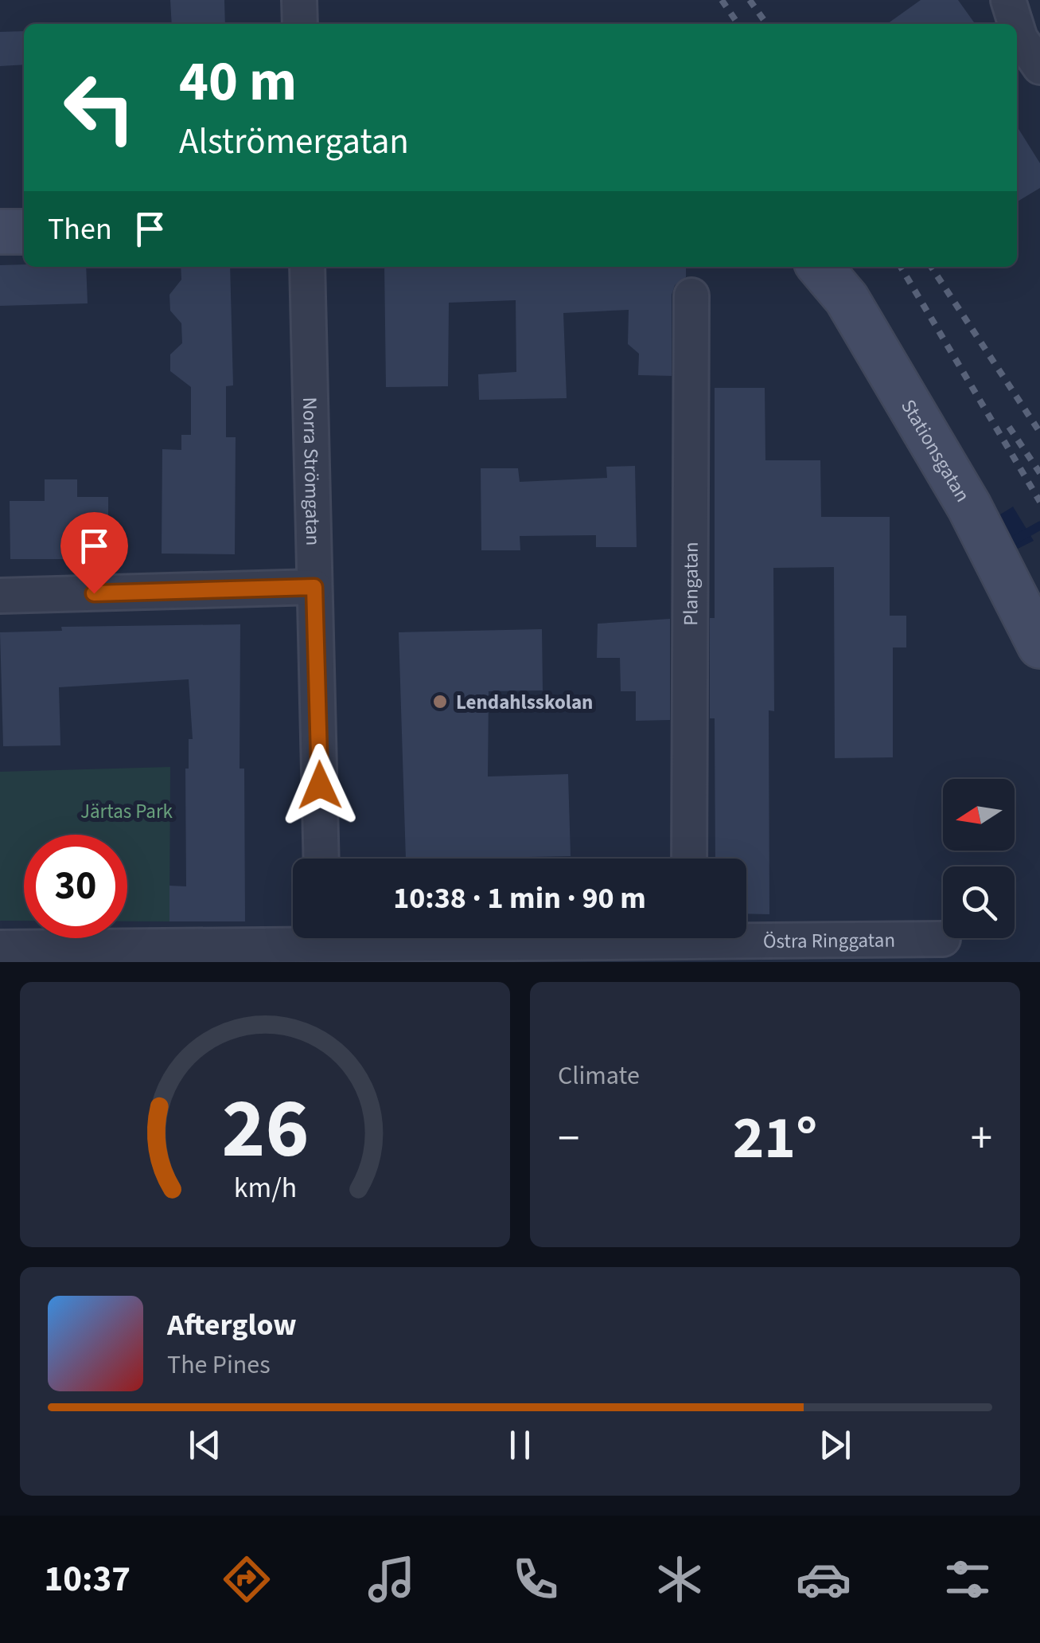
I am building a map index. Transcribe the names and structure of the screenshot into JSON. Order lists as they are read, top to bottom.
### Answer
{
  "streets": {
    "street": [
      "Stationsgatan",
      "Norra Strömgatan",
      "Plangatan",
      "Östra Ringgatan"
    ]
  },
  "parks": ["Järtas Park"],
  "places": ["Lendahlsskolan"],
  "north": "left",
  "page": {
    "turn": ["40 m", "Alströmergatan"],
    "then": "Then",
    "limit": "30",
    "trip": "10:38 · 1 min · 90 m",
    "tile": "Climate",
    "heat": ["−", "21°", "+"],
    "song": ["Afterglow", "The Pines"],
    "tabs": "10:37",
    "gauge": ["26", "km/h"]
  }
}
